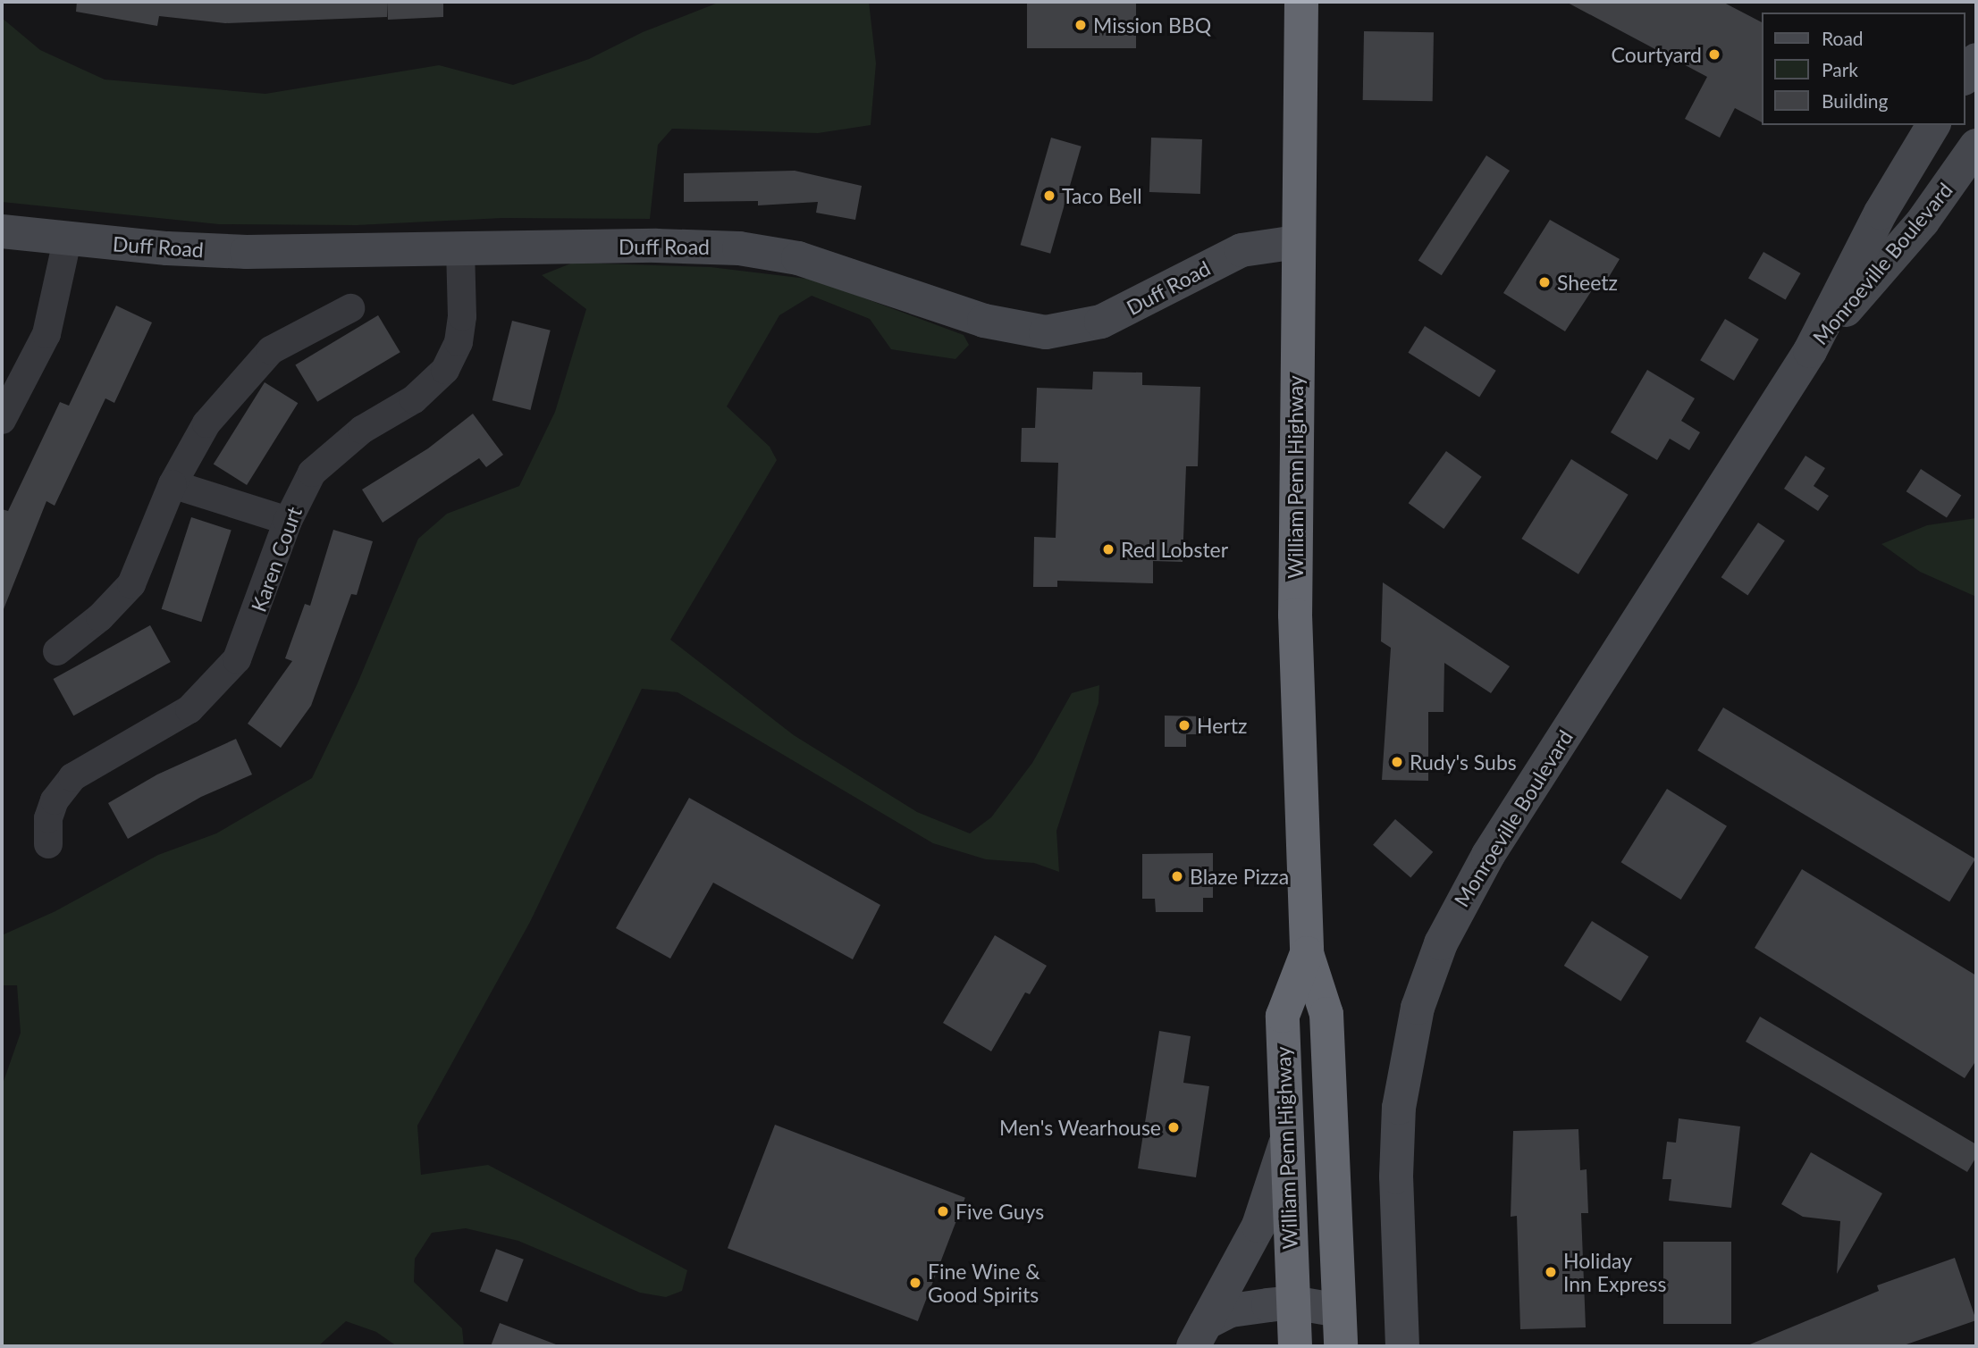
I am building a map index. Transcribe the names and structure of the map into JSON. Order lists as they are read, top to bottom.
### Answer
{
  "streets": {
    "highway": ["William Penn Highway"],
    "main road": ["Duff Road", "Monroeville Boulevard"],
    "street": ["Karen Court"]
  },
  "crossings": [
    ["Duff Road", "William Penn Highway"],
    ["Duff Road", "Karen Court"]
  ],
  "places": [
    "Mission BBQ",
    "Courtyard",
    "Taco Bell",
    "Sheetz",
    "Red Lobster",
    "Hertz",
    "Rudy's Subs",
    "Blaze Pizza",
    "Men's Wearhouse",
    "Five Guys",
    "Holiday Inn Express",
    "Fine Wine & Good Spirits"
  ],
  "legend": ["Road", "Park", "Building"]
}
